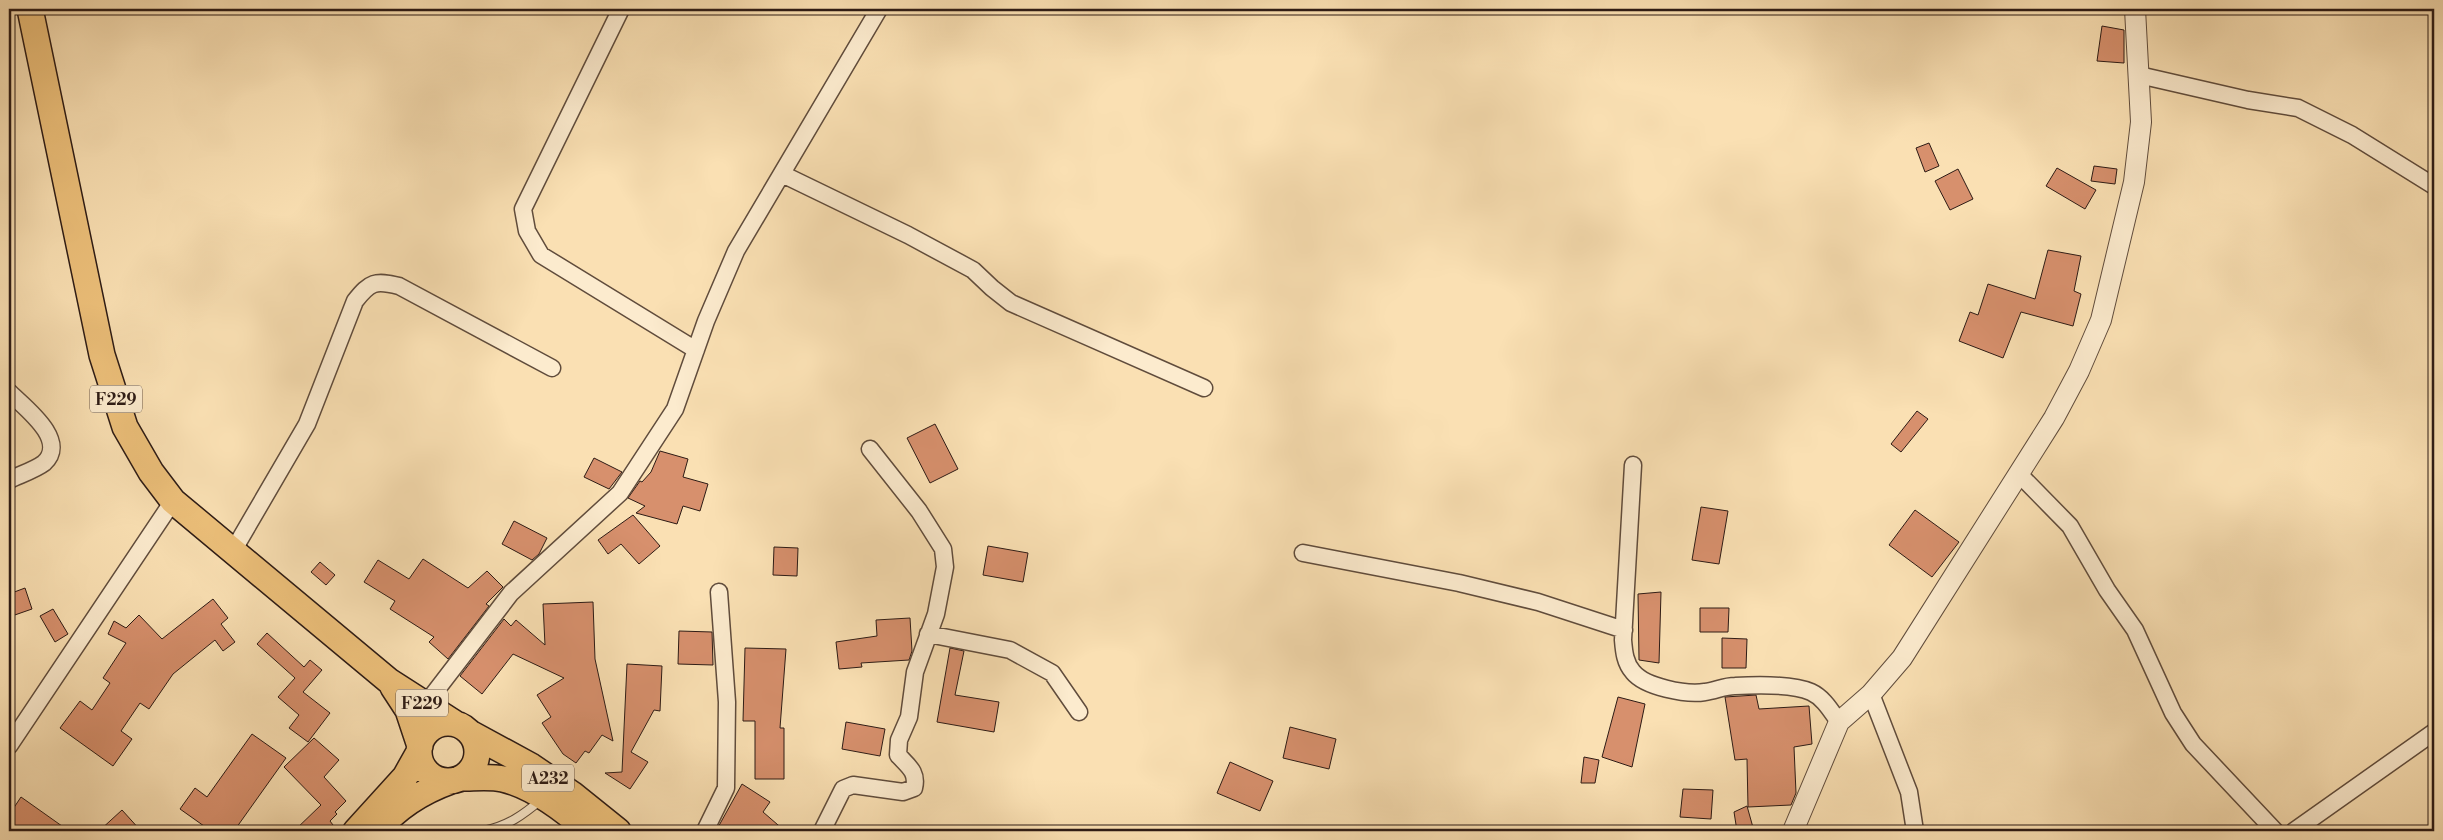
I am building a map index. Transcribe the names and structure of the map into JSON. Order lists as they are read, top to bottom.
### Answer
{
  "streets": {
    "main road": ["F229", "A232"]
  },
  "crossings": [
    ["F229", "A232"]
  ]
}
